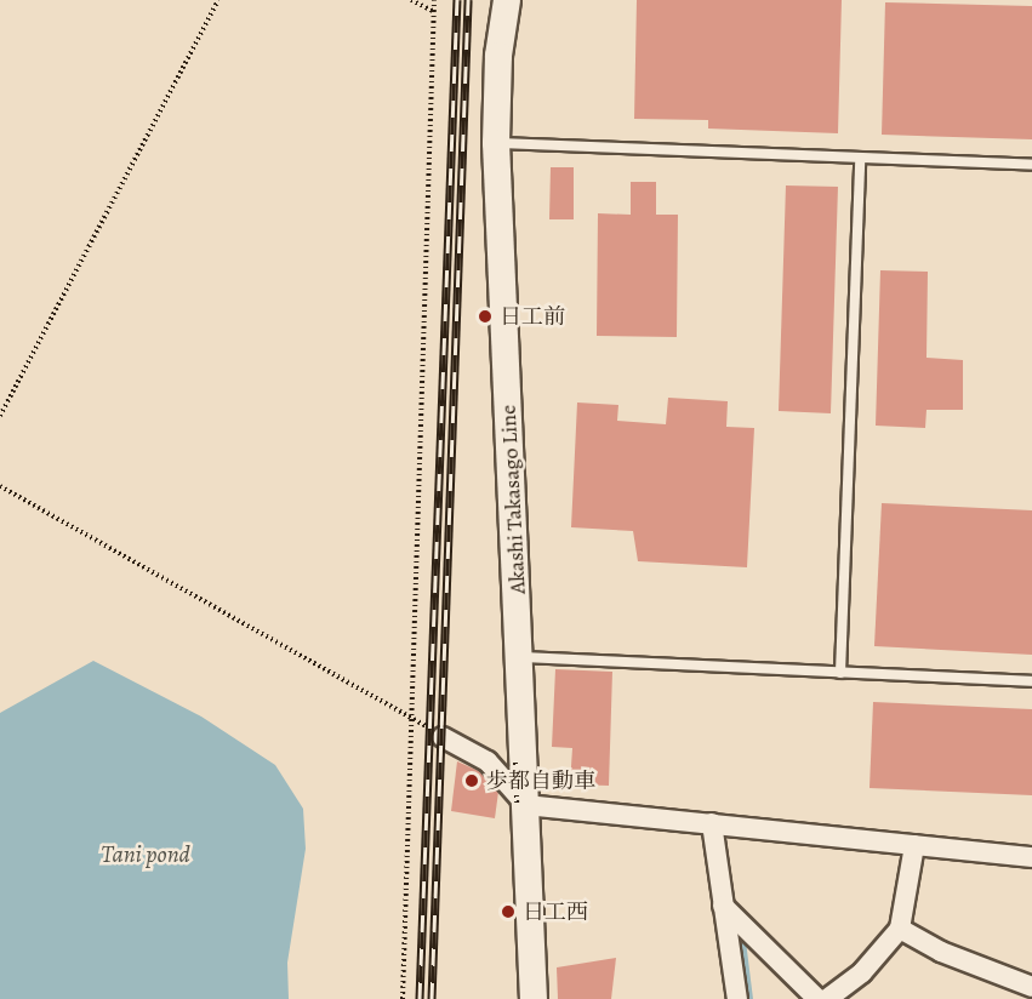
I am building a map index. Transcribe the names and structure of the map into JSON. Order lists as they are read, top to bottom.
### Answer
{
  "streets": {
    "main road": ["Akashi Takasago Line"]
  },
  "water": ["Tani pond"],
  "places": ["日工前", "歩都自動車", "日工西"]
}
